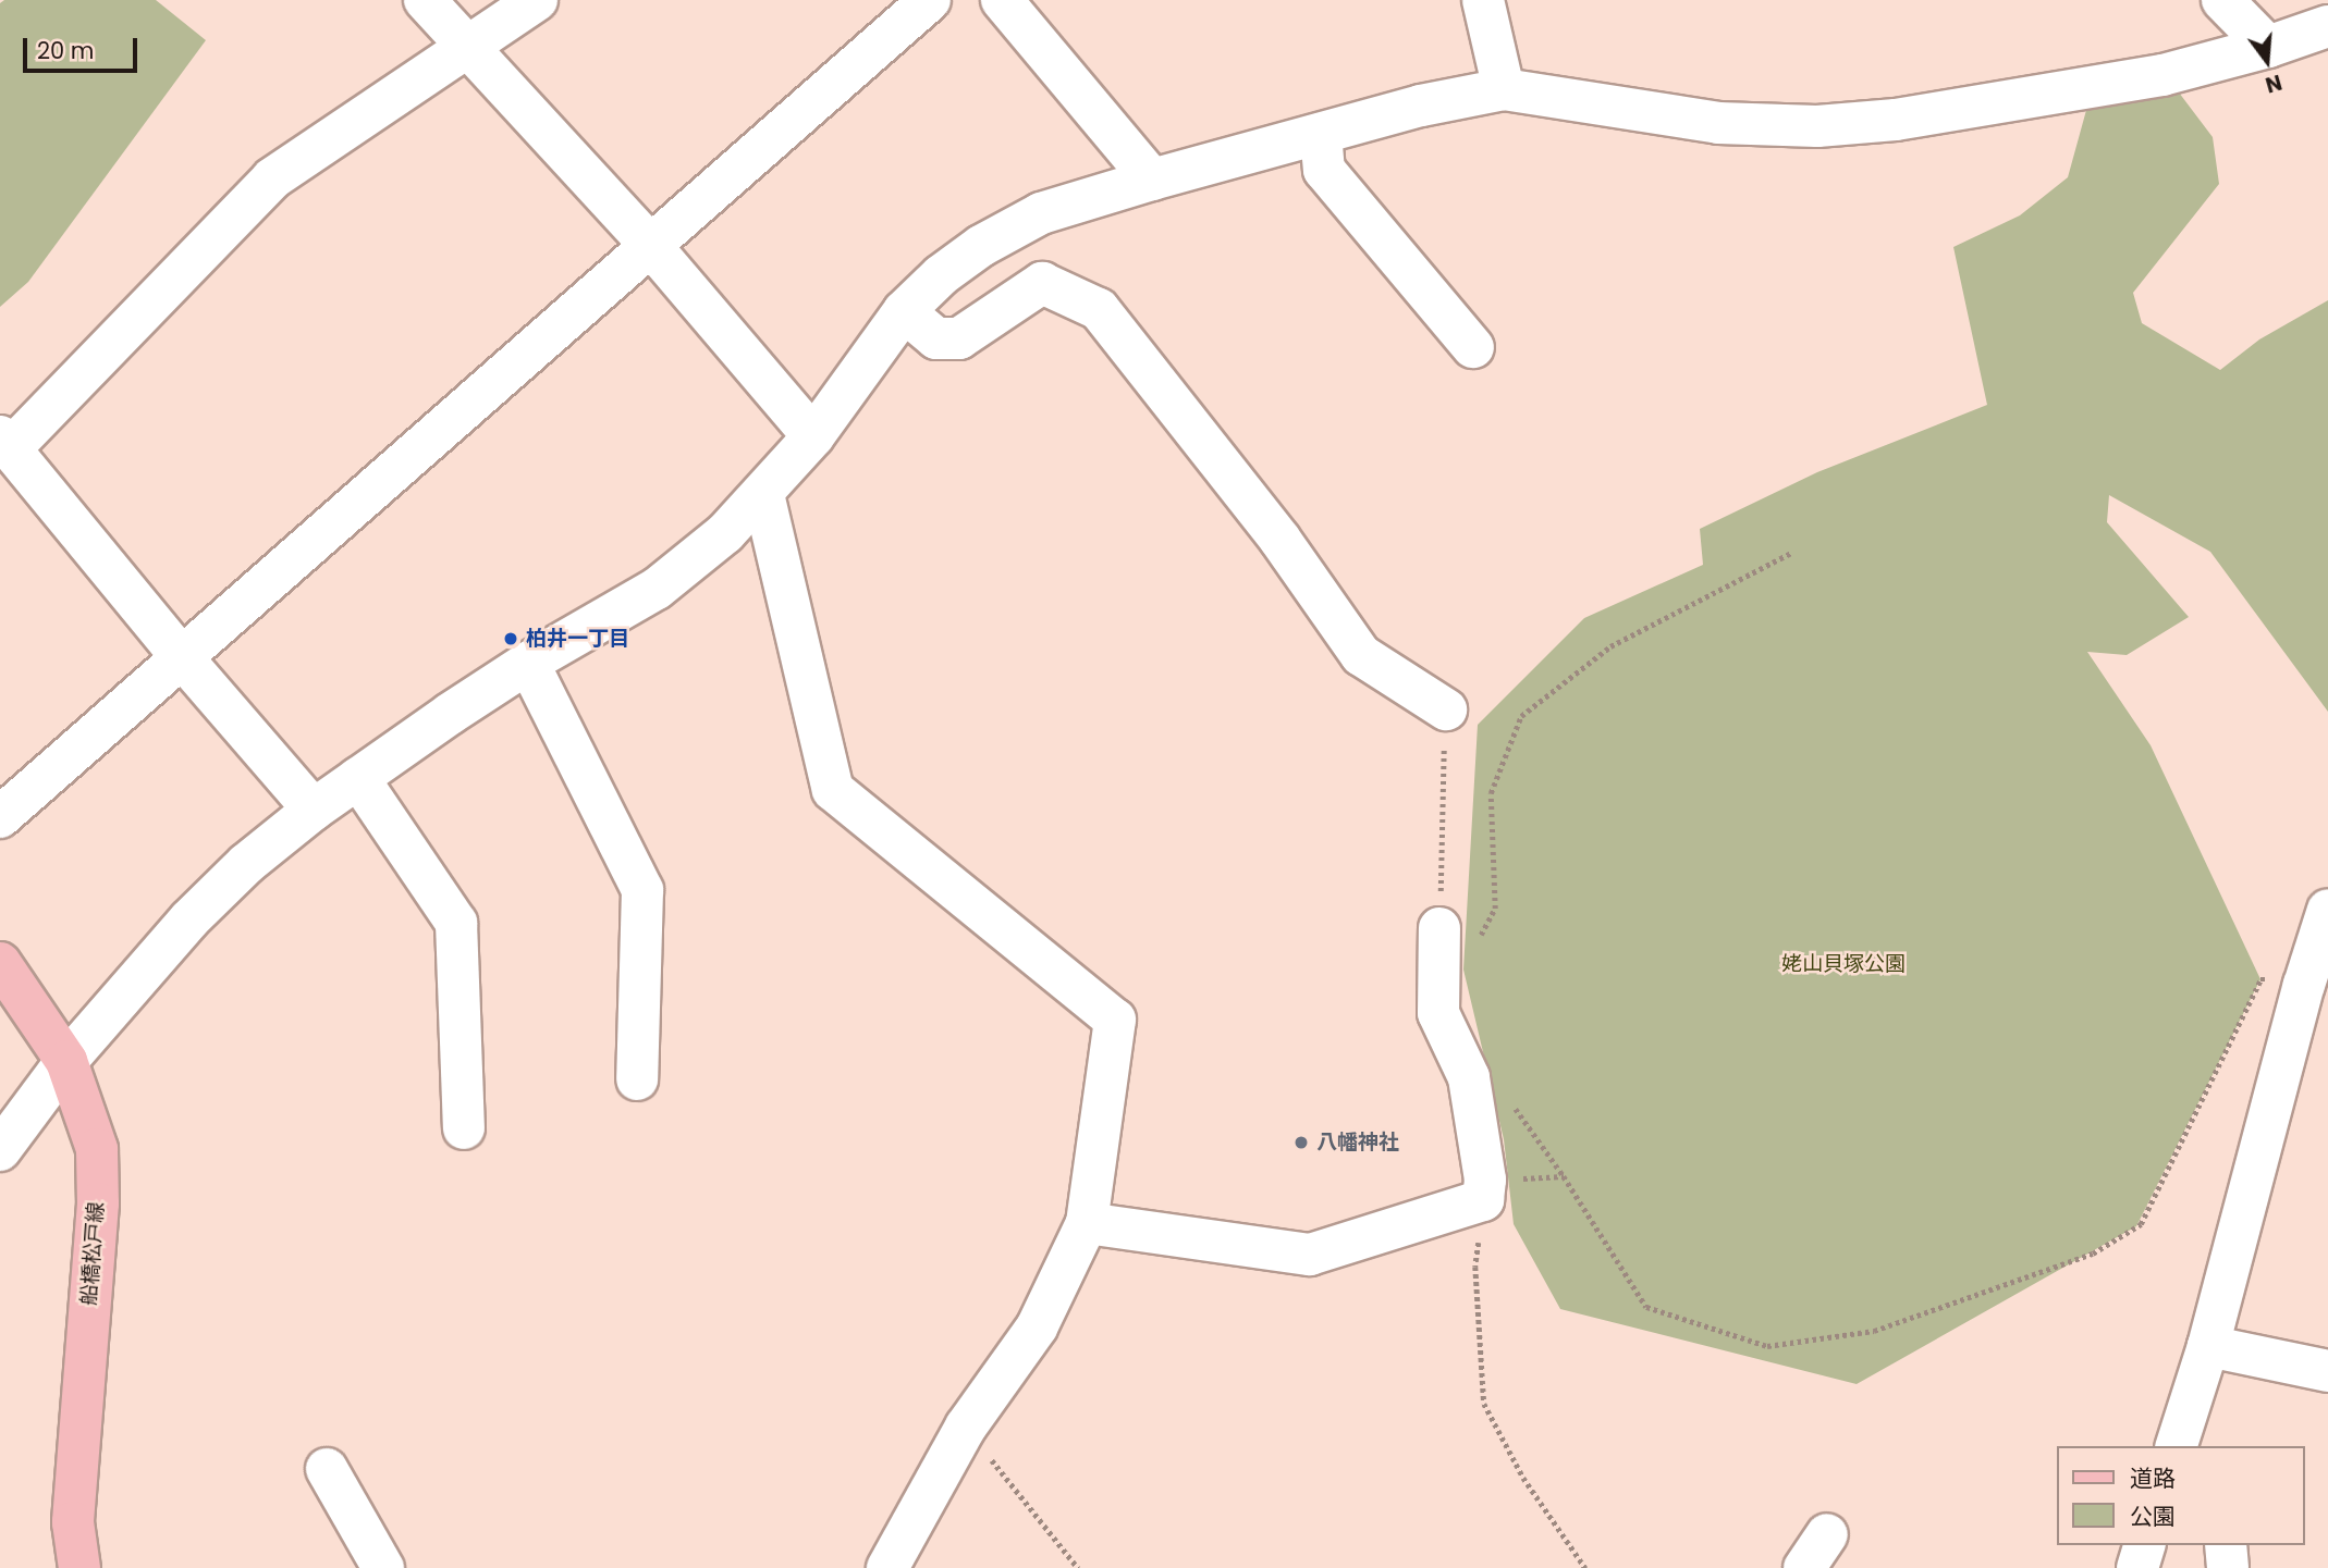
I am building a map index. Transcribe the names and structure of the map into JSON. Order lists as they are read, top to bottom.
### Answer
{
  "streets": {
    "main road": ["船橋松戸線"]
  },
  "parks": ["姥山貝塚公園"],
  "places": ["柏井一丁目", "八幡神社"],
  "legend": ["道路", "公園"],
  "scale_bar": "20 m",
  "north": "bottom"
}
